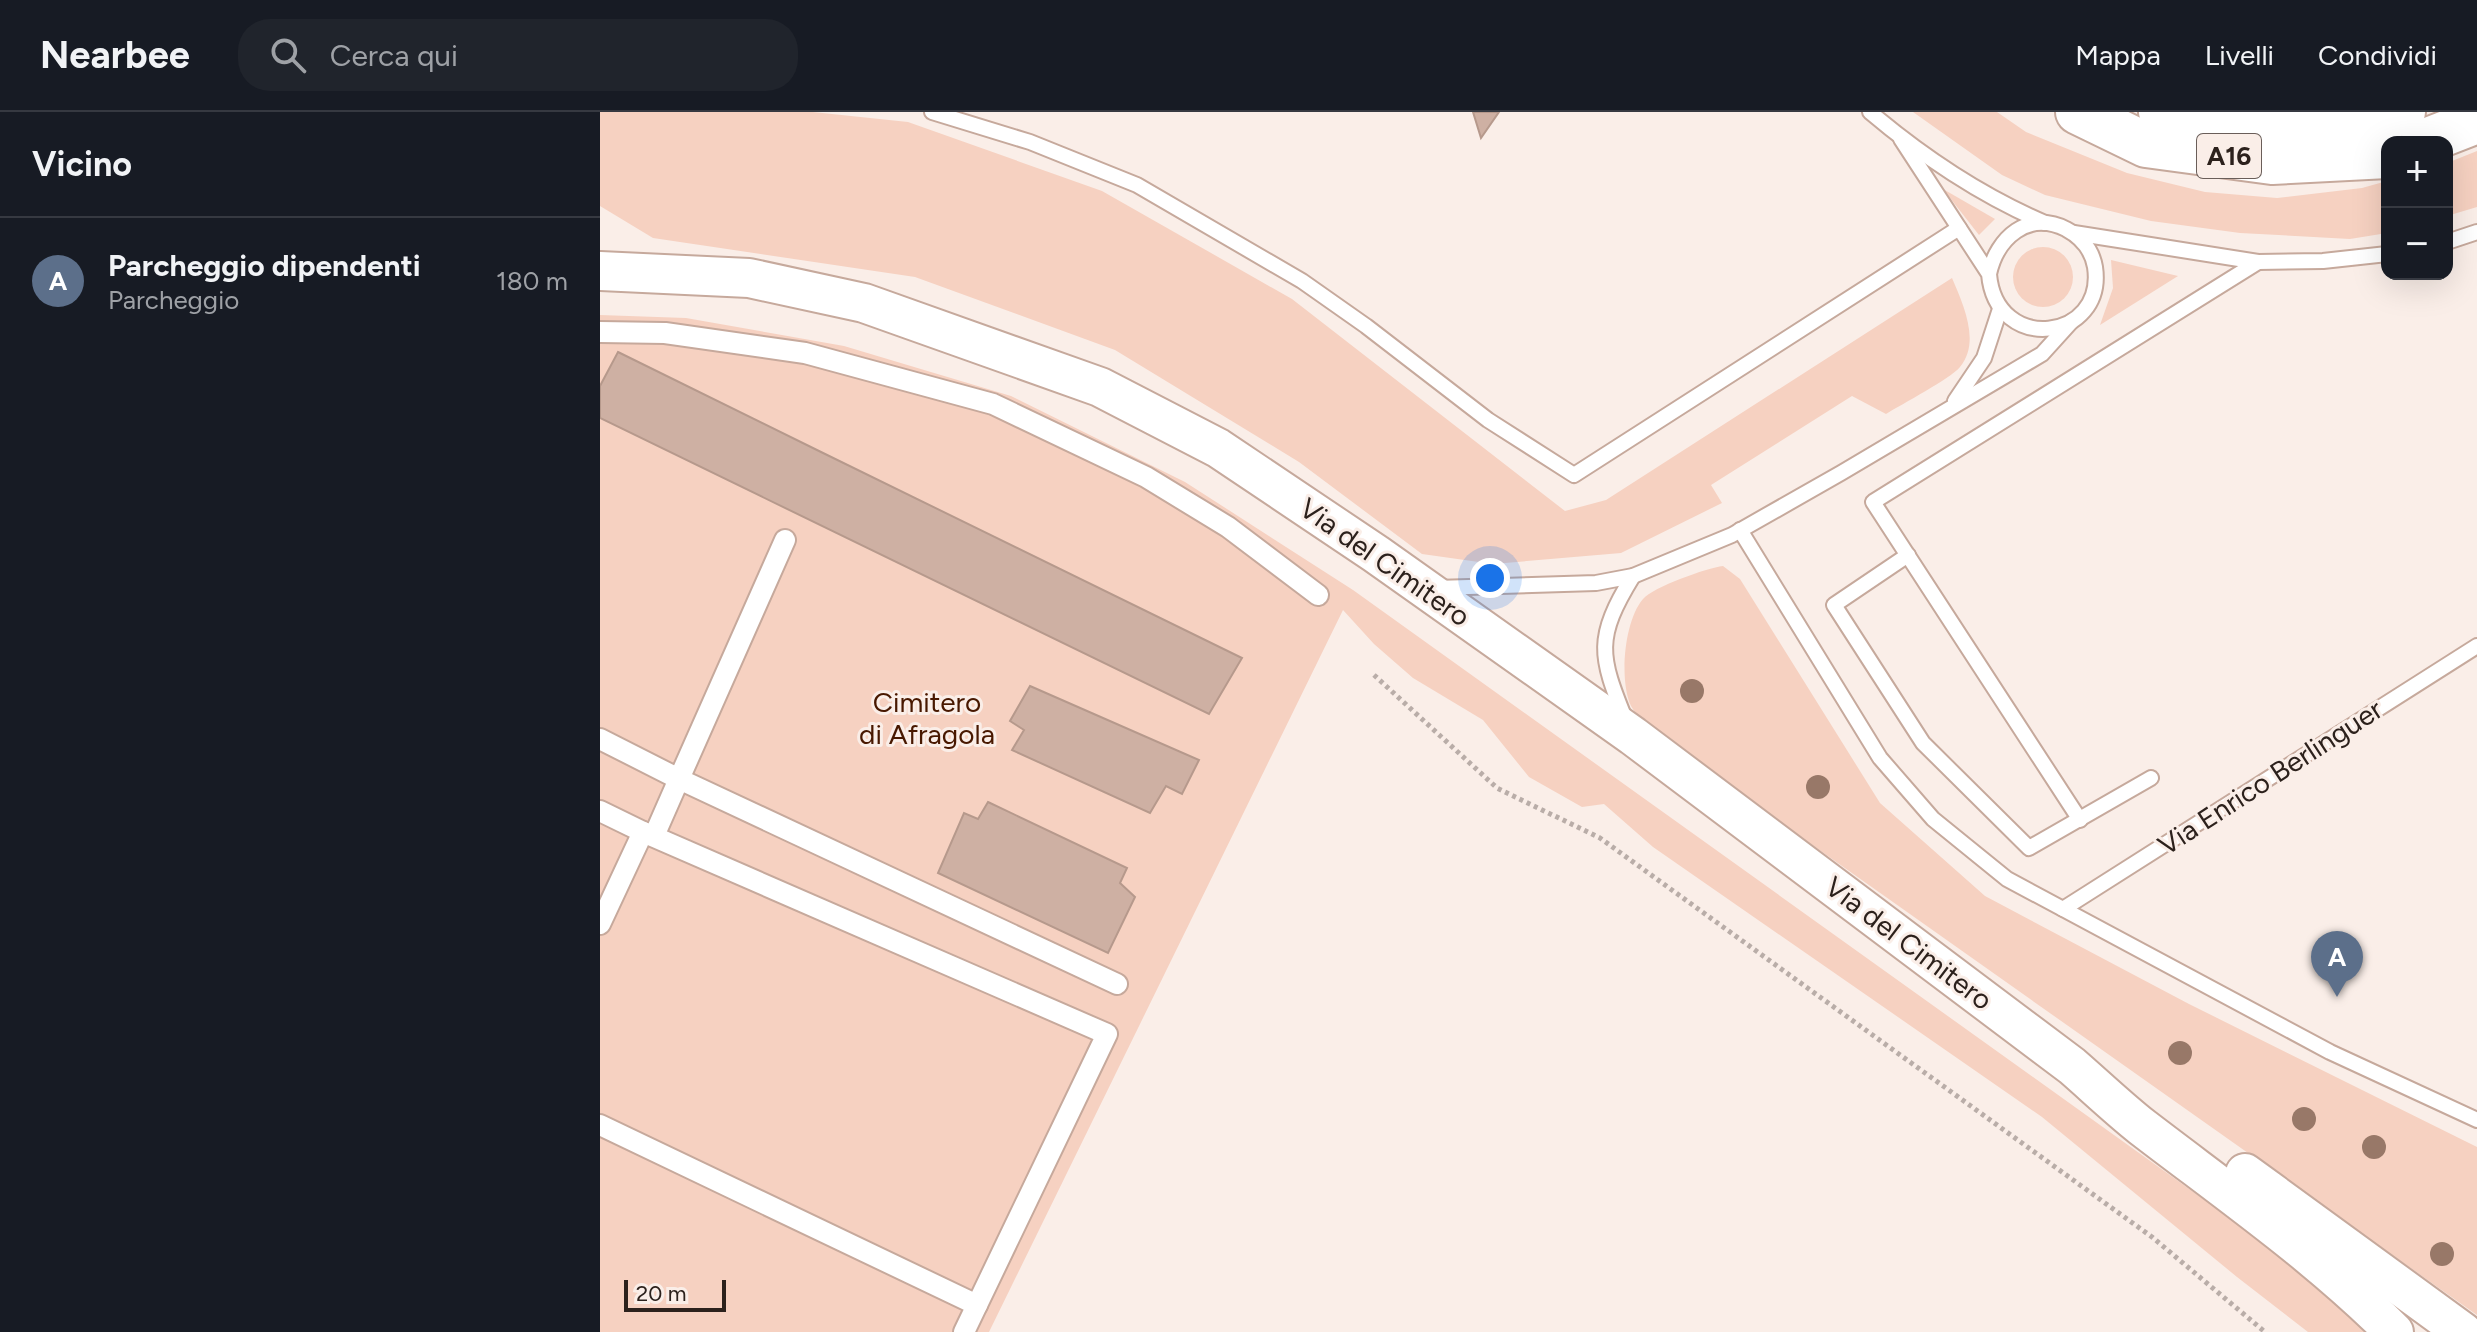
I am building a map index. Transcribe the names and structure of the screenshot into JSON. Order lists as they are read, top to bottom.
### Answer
{
  "streets": {
    "highway": ["A16"],
    "main road": ["Via del Cimitero"],
    "lane": ["Via Enrico Berlinguer"]
  },
  "parks": ["Cimitero di Afragola"],
  "scale_bar": "20 m",
  "page": {
    "header": "Nearbee",
    "search": "Cerca qui",
    "nav": ["Mappa", "Livelli", "Condividi"],
    "heading": "Vicino",
    "map_buttons": ["+", "−"],
    "list": [
      {
        "mark": "A",
        "name": "Parcheggio dipendenti",
        "note": "Parcheggio",
        "value": "180 m"
      }
    ],
    "pins": "A",
    "scale": "20 m"
  }
}
